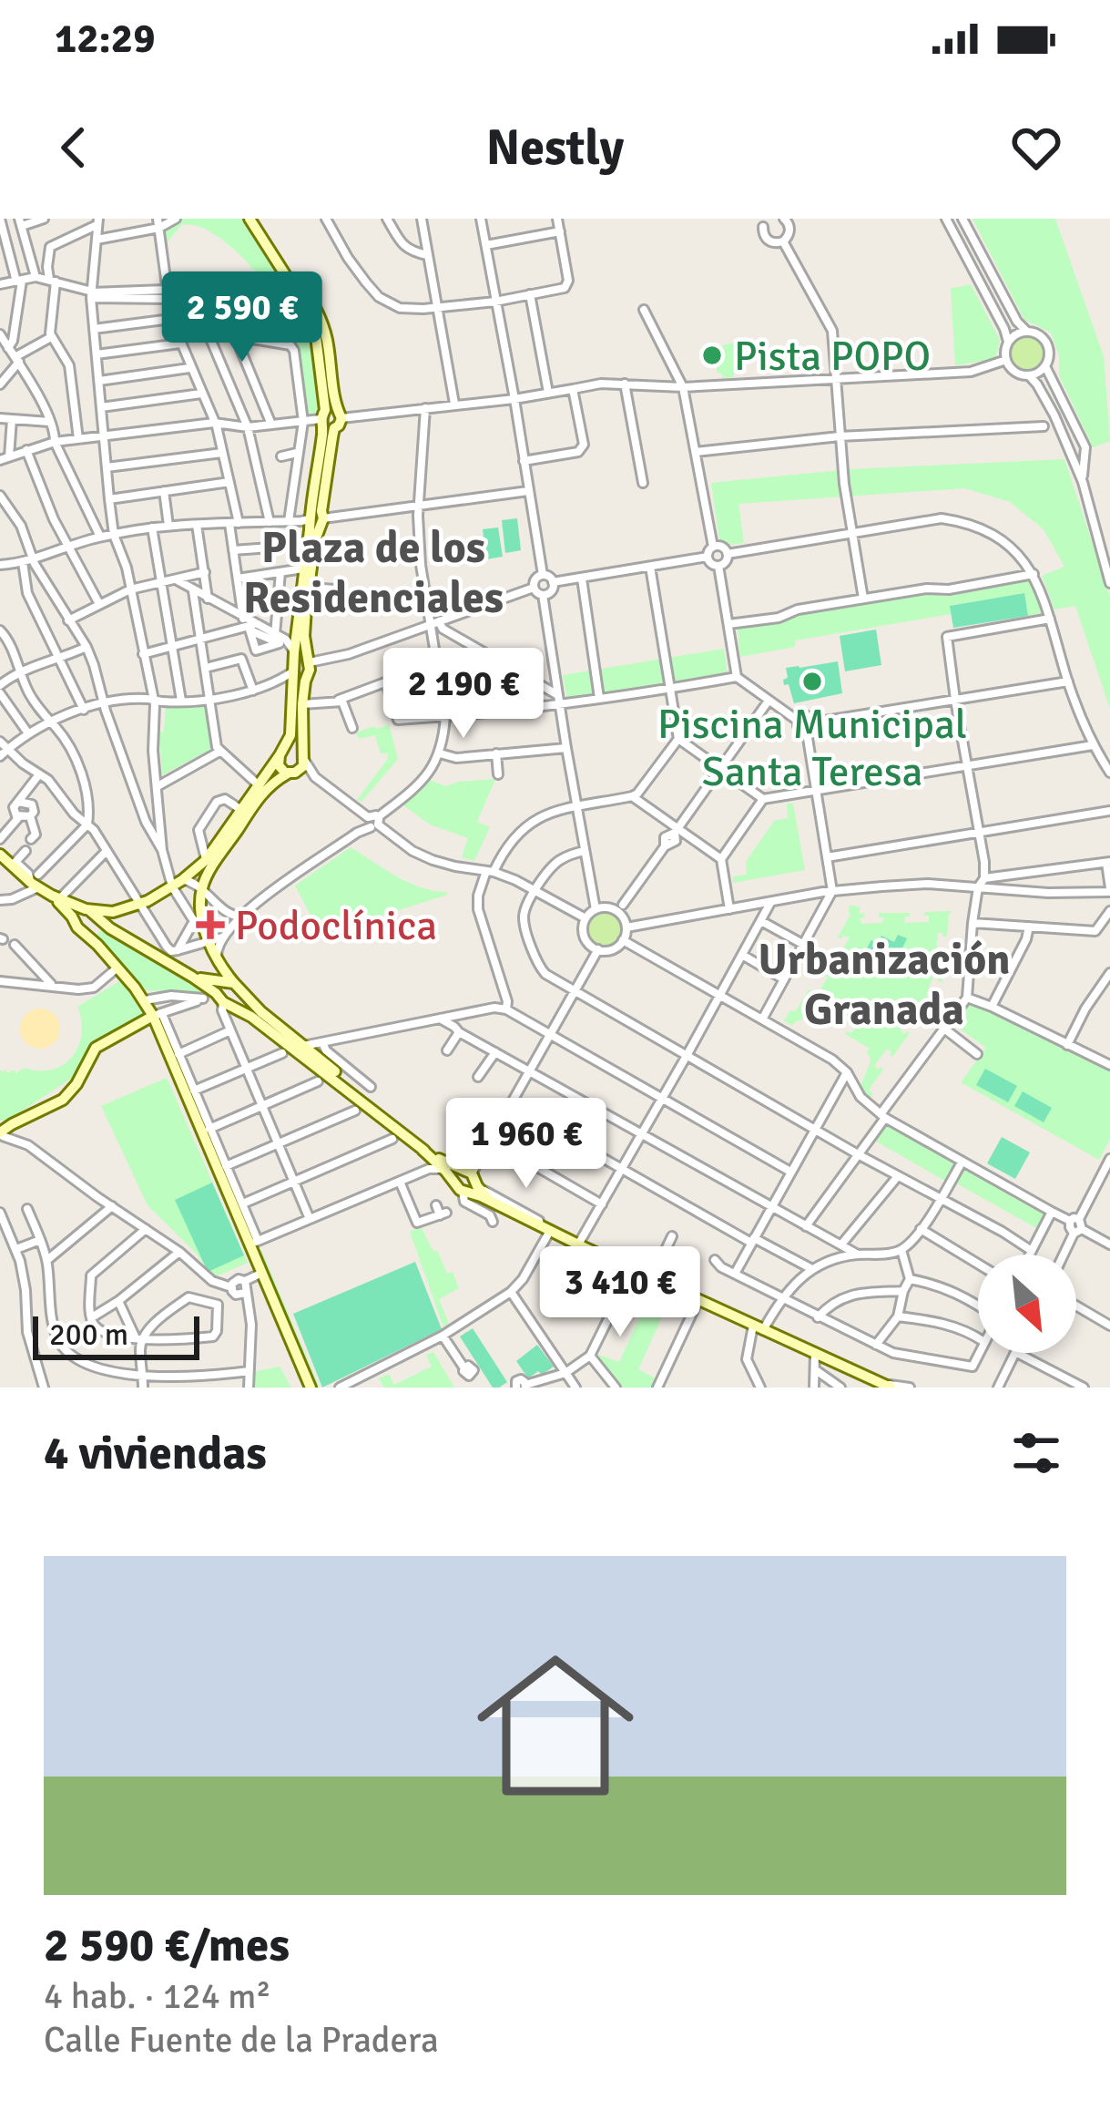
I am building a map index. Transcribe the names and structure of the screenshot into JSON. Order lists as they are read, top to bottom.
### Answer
{
  "districts": ["Plaza de los Residenciales", "Urbanización Granada"],
  "places": {
    "other": ["Pista POPO", "Piscina Municipal Santa Teresa"],
    "health": ["Podoclínica"]
  },
  "scale_bar": "200 m",
  "north": "bottom right",
  "page": {
    "status": "12:29",
    "header": "Nestly",
    "price": [
      "2 590 €",
      "2 190 €",
      "1 960 €",
      "3 410 €"
    ],
    "scale": "200 m",
    "heading": "4 viviendas",
    "list": [
      {
        "name": "2 590 €/mes",
        "note": "4 hab. · 124 m² · Calle Fuente de la Pradera"
      }
    ]
  }
}
